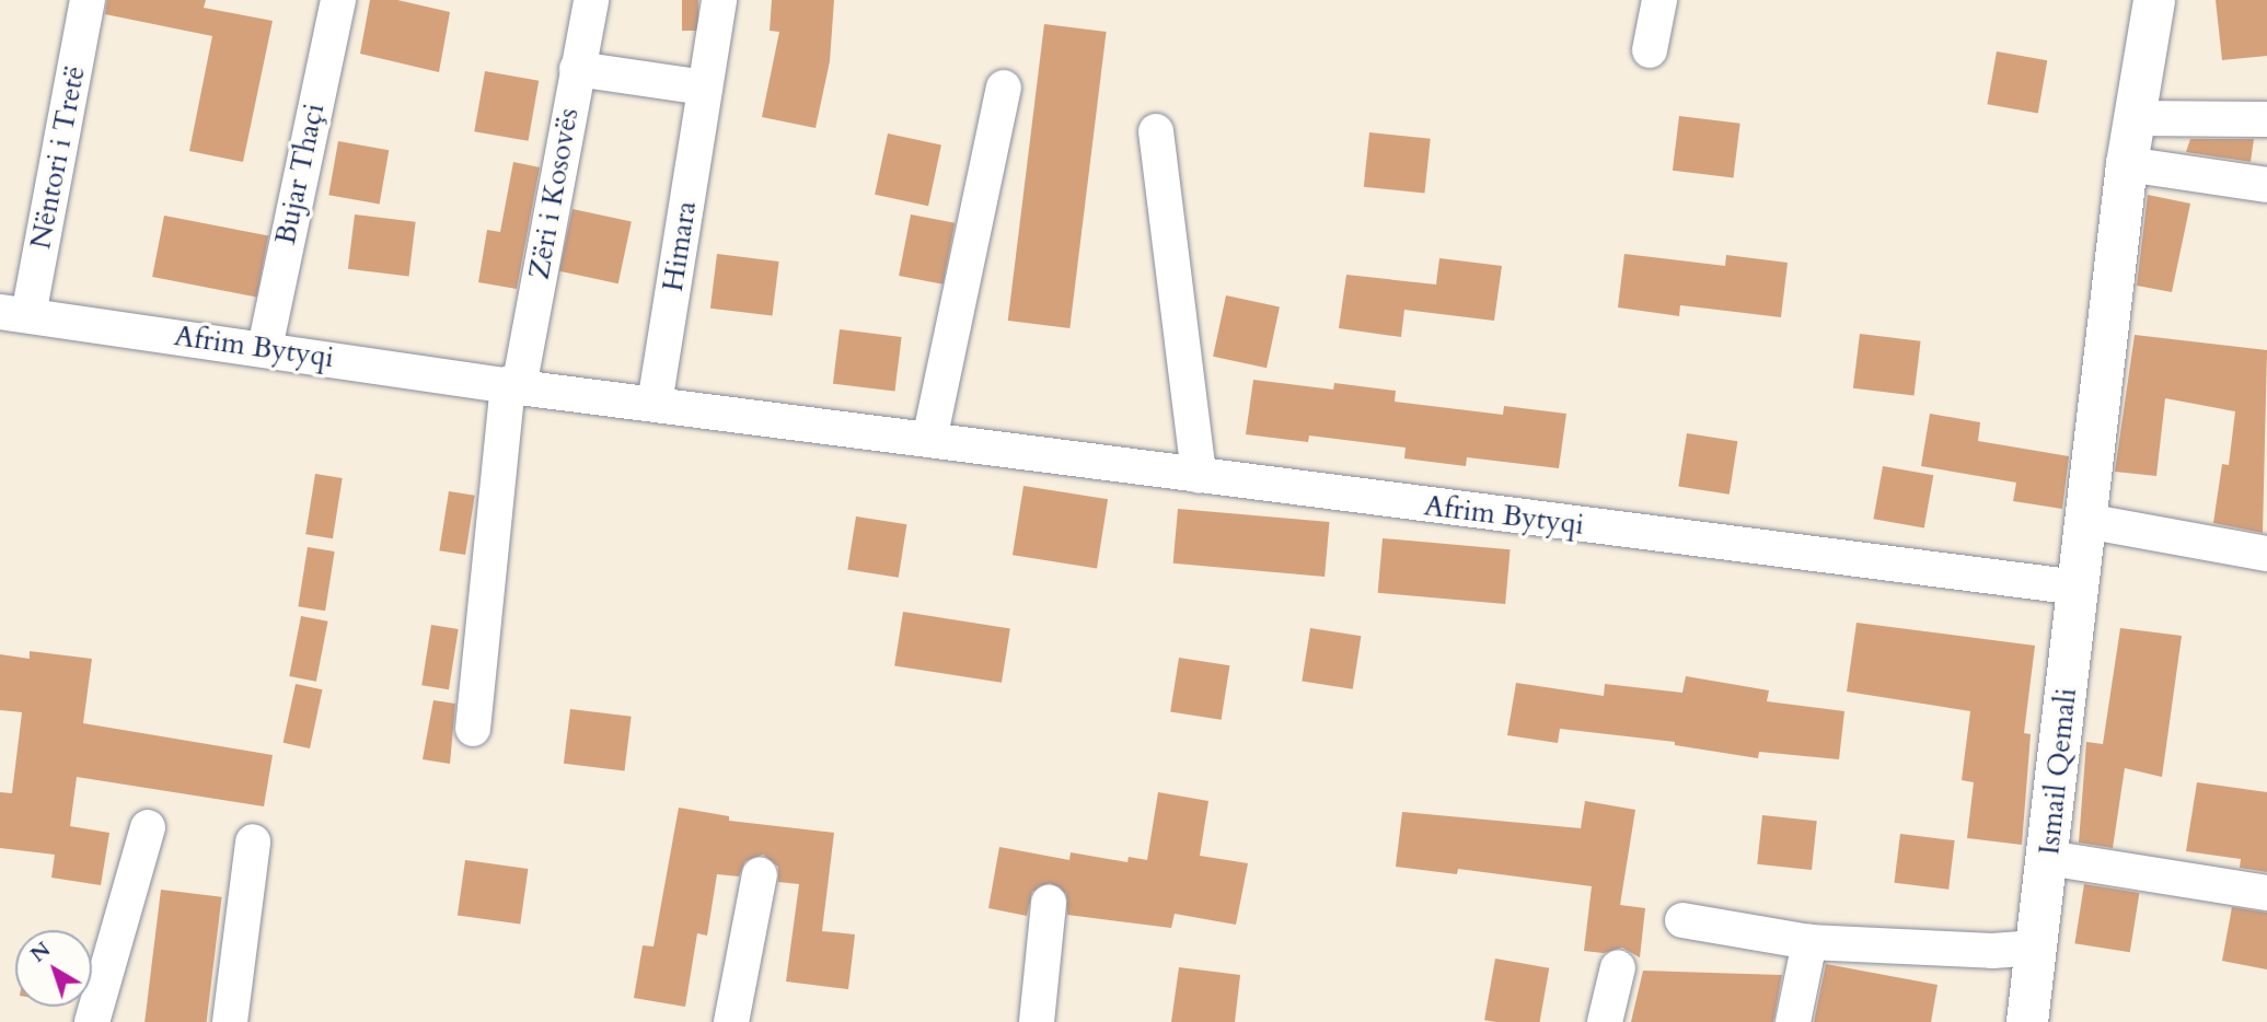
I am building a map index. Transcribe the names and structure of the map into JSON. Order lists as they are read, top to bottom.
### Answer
{
  "streets": {
    "street": [
      "Nëntori i Tretë",
      "Bujar Thaçi",
      "Zëri i Kosovës",
      "Himara",
      "Afrim Bytyqi",
      "Ismail Qemali"
    ]
  },
  "crossings": [
    ["Nëntori i Tretë", "Afrim Bytyqi"],
    ["Bujar Thaçi", "Afrim Bytyqi"],
    ["Zëri i Kosovës", "Afrim Bytyqi"],
    ["Himara", "Afrim Bytyqi"],
    ["Afrim Bytyqi", "Ismail Qemali"]
  ],
  "north": "top left"
}
